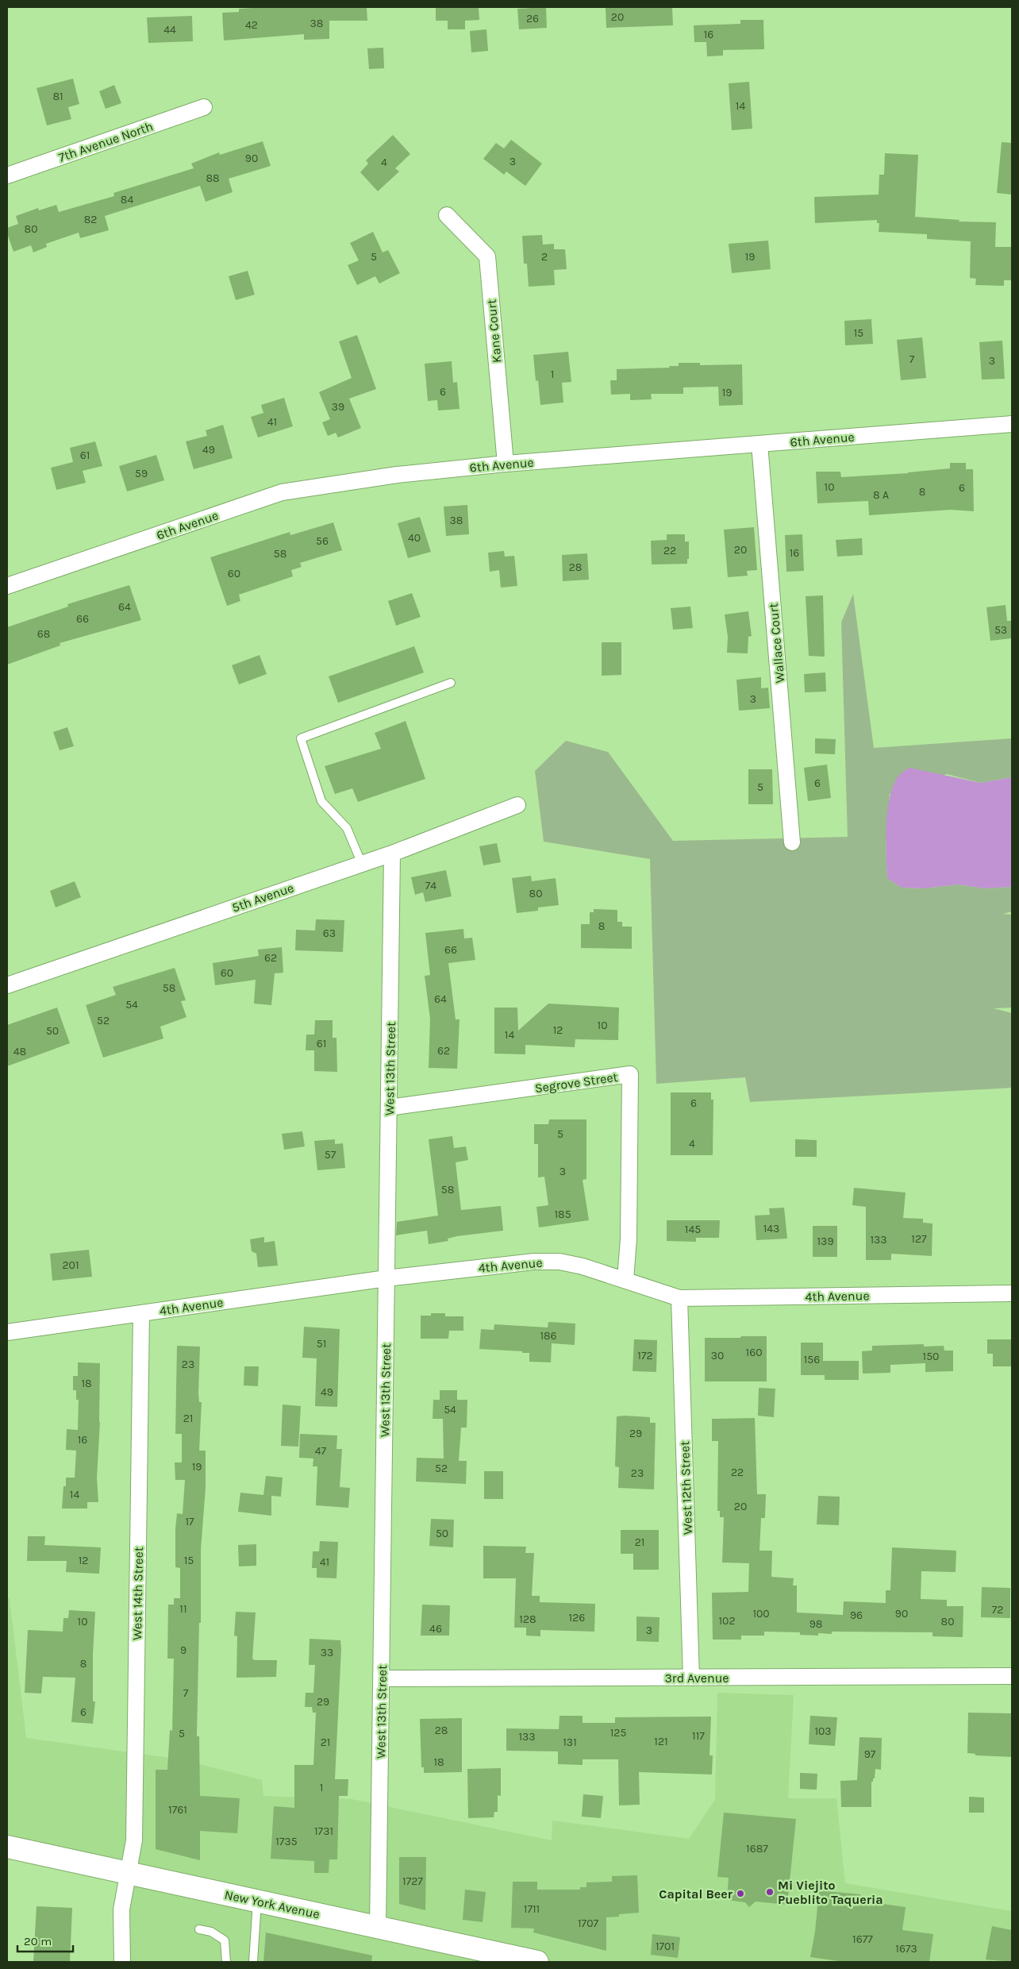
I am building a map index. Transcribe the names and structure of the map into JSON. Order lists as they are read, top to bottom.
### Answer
{
  "streets": {
    "main road": ["New York Avenue"],
    "street": [
      "7th Avenue North",
      "Kane Court",
      "6th Avenue",
      "Wallace Court",
      "5th Avenue",
      "West 13th Street",
      "Segrove Street",
      "4th Avenue",
      "West 12th Street",
      "West 14th Street",
      "3rd Avenue"
    ]
  },
  "crossings": [
    ["Kane Court", "6th Avenue"],
    ["6th Avenue", "Wallace Court"],
    ["5th Avenue", "West 13th Street"],
    ["West 13th Street", "Segrove Street"],
    ["West 13th Street", "4th Avenue"],
    ["West 13th Street", "3rd Avenue"],
    ["West 13th Street", "New York Avenue"],
    ["Segrove Street", "4th Avenue"],
    ["4th Avenue", "West 12th Street"],
    ["4th Avenue", "West 14th Street"],
    ["West 12th Street", "3rd Avenue"],
    ["West 14th Street", "New York Avenue"]
  ],
  "places": ["Mi Viejito Pueblito Taqueria", "Capital Beer"],
  "house_numbers": [
    "20",
    "26",
    "38",
    "42",
    "44",
    "16",
    "81",
    "14",
    "90",
    "3",
    "4",
    "88",
    "84",
    "82",
    "80",
    "5",
    "2",
    "19",
    "15",
    "7",
    "3",
    "1",
    "6",
    "19",
    "39",
    "41",
    "49",
    "61",
    "59",
    "10",
    "6",
    "8",
    "8 A",
    "38",
    "40",
    "56",
    "20",
    "22",
    "16",
    "58",
    "28",
    "60",
    "64",
    "66",
    "53",
    "68",
    "3",
    "6",
    "5",
    "74",
    "80",
    "8",
    "63",
    "66",
    "62",
    "60",
    "58",
    "64",
    "54",
    "52",
    "10",
    "12",
    "50",
    "14",
    "61",
    "62",
    "48",
    "6",
    "5",
    "4",
    "57",
    "3",
    "58",
    "185",
    "143",
    "145",
    "127",
    "133",
    "139",
    "201",
    "186",
    "51",
    "160",
    "172",
    "30",
    "150",
    "156",
    "23",
    "18",
    "49",
    "54",
    "21",
    "29",
    "16",
    "47",
    "19",
    "52",
    "22",
    "23",
    "14",
    "20",
    "17",
    "50",
    "21",
    "12",
    "15",
    "41",
    "11",
    "72",
    "100",
    "90",
    "96",
    "126",
    "128",
    "102",
    "10",
    "80",
    "98",
    "46",
    "3",
    "9",
    "33",
    "8",
    "7",
    "29",
    "6",
    "28",
    "103",
    "125",
    "5",
    "117",
    "133",
    "121",
    "21",
    "131",
    "97",
    "18",
    "1",
    "1761",
    "1731",
    "1735",
    "1687",
    "1727",
    "1711",
    "1707",
    "1677",
    "1701",
    "1673"
  ],
  "scale_bar": "20 m"
}
